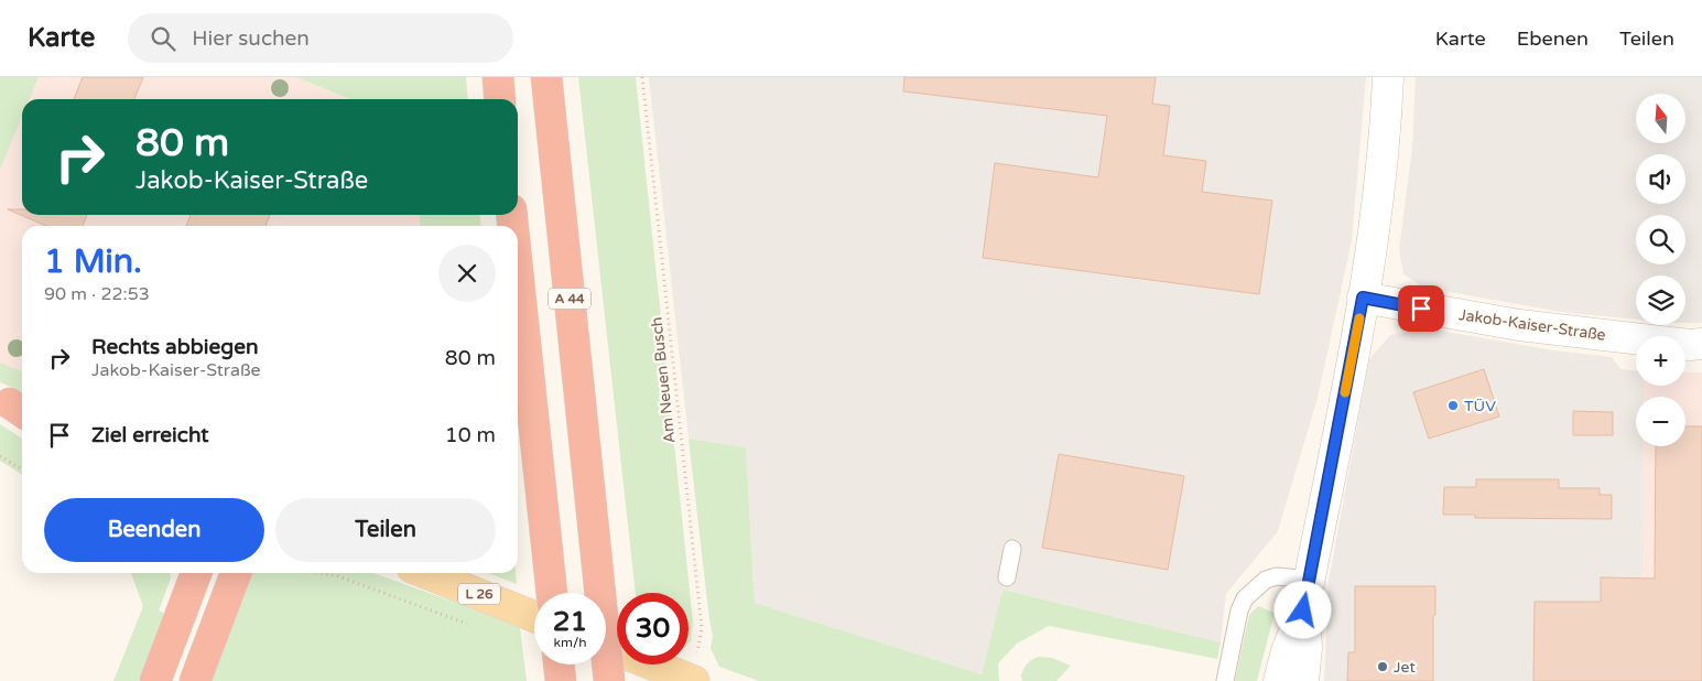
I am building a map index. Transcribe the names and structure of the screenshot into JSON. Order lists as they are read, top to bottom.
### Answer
{
  "streets": {
    "highway": ["A 44"],
    "main road": ["L 26"],
    "street": ["Jakob-Kaiser-Straße"],
    "path": ["Am Neuen Busch"]
  },
  "places": ["TÜV", "Jet"],
  "north": "top",
  "page": {
    "header": "Karte",
    "search": "Hier suchen",
    "nav": ["Karte", "Ebenen", "Teilen"],
    "map_buttons": ["+", "−"],
    "turn": ["80 m", "Jakob-Kaiser-Straße"],
    "heading": ["1 Min.", "90 m · 22:53"],
    "list": [
      {
        "name": "Rechts abbiegen",
        "note": "Jakob-Kaiser-Straße",
        "value": "80 m"
      },
      {
        "name": "Ziel erreicht",
        "value": "10 m"
      }
    ],
    "buttons": ["Beenden", "Teilen"],
    "speed": "21 km/h",
    "limit": "30"
  }
}
